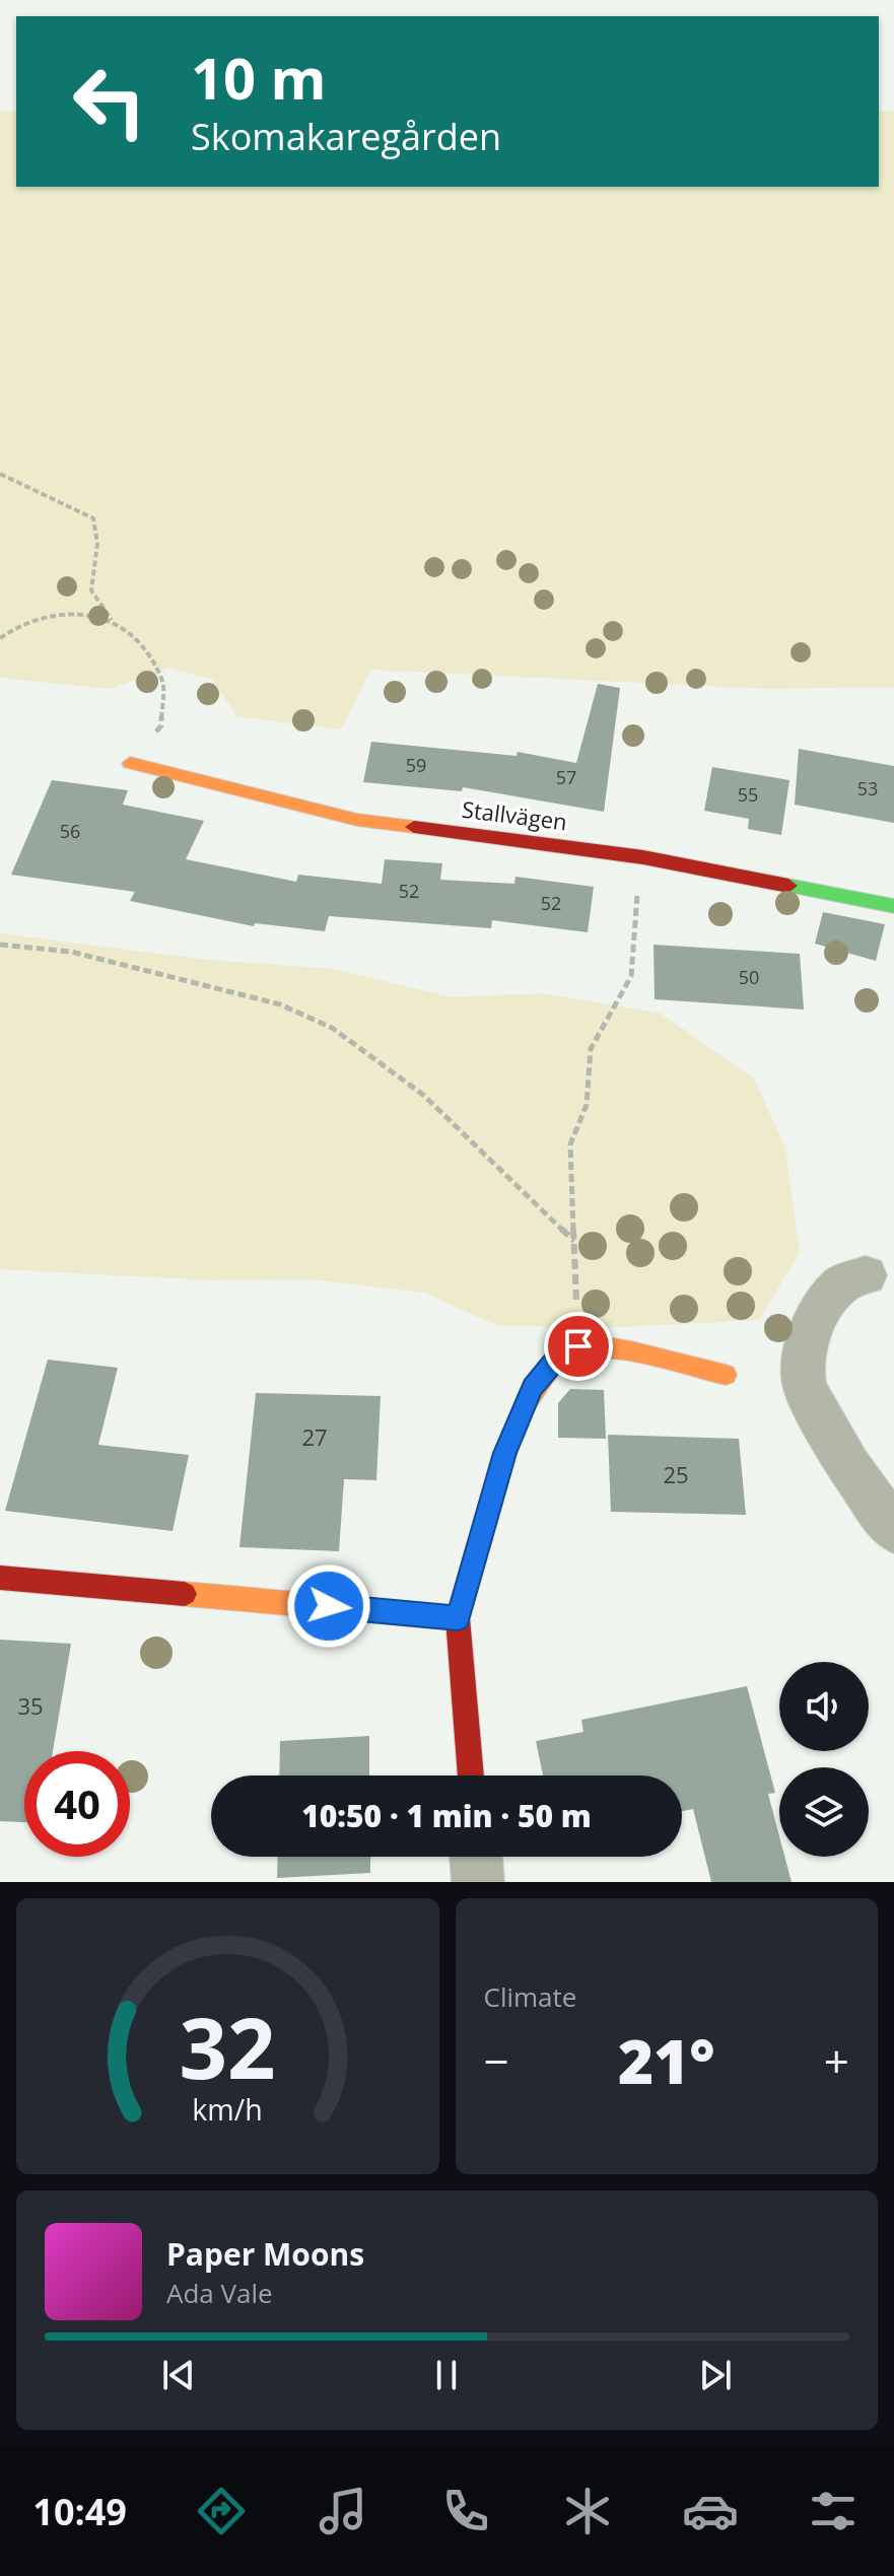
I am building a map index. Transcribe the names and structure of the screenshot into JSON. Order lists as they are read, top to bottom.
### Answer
{
  "streets": {
    "street": ["Stallvägen"]
  },
  "house_numbers": [
    "59",
    "57",
    "53",
    "55",
    "56",
    "52",
    "52",
    "50",
    "27",
    "25",
    "35"
  ],
  "page": {
    "turn": ["10 m", "Skomakaregården"],
    "limit": "40",
    "trip": "10:50 · 1 min · 50 m",
    "tile": "Climate",
    "heat": ["−", "21°", "+"],
    "song": ["Paper Moons", "Ada Vale"],
    "tabs": "10:49",
    "gauge": ["32", "km/h"]
  }
}
